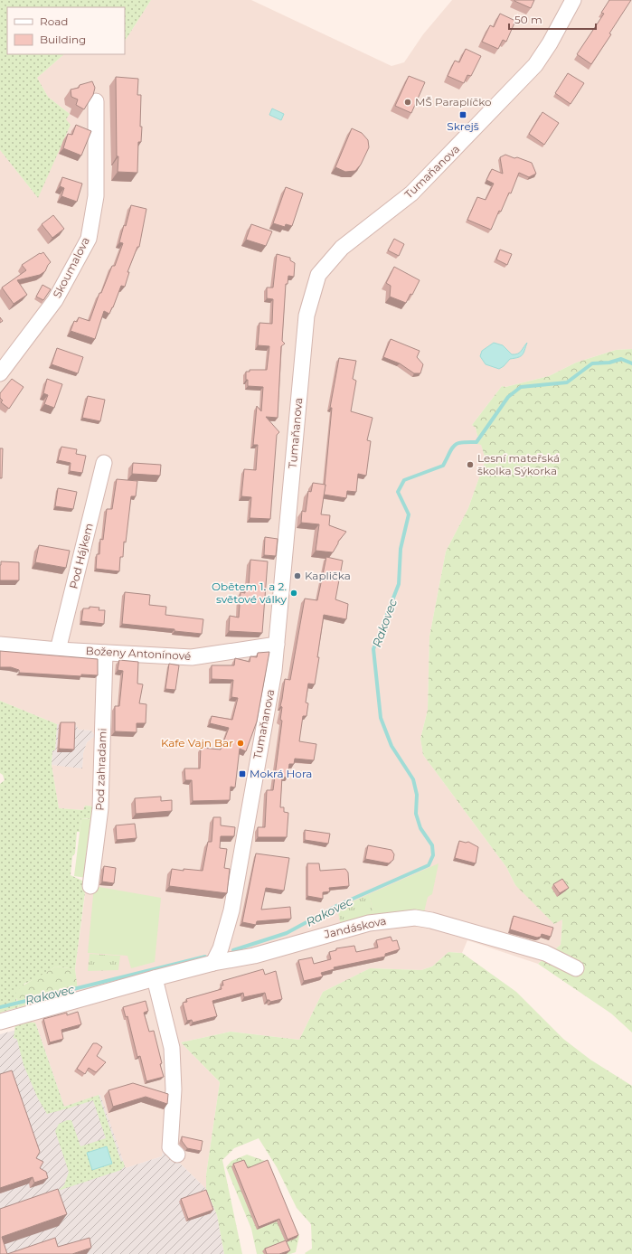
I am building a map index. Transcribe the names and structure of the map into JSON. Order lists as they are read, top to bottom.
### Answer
{
  "streets": {
    "street": [
      "Tumaňanova",
      "Skoumalova",
      "Pod Hájkem",
      "Boženy Antonínové",
      "Pod zahradami",
      "Jandáskova"
    ]
  },
  "crossings": [
    ["Tumaňanova", "Boženy Antonínové"],
    ["Tumaňanova", "Jandáskova"],
    ["Pod Hájkem", "Boženy Antonínové"],
    ["Boženy Antonínové", "Pod zahradami"]
  ],
  "water": ["Rakovec"],
  "places": {
    "other": [
      "MŠ Paraplíčko",
      "Lesní mateřská školka Sýkorka",
      "Kaplička",
      "Obětem 1. a 2. světové války",
      "Kafe Vajn Bar"
    ],
    "transit": ["Skrejš", "Mokrá Hora"]
  },
  "legend": ["Road", "Building"],
  "scale_bar": "50 m"
}
